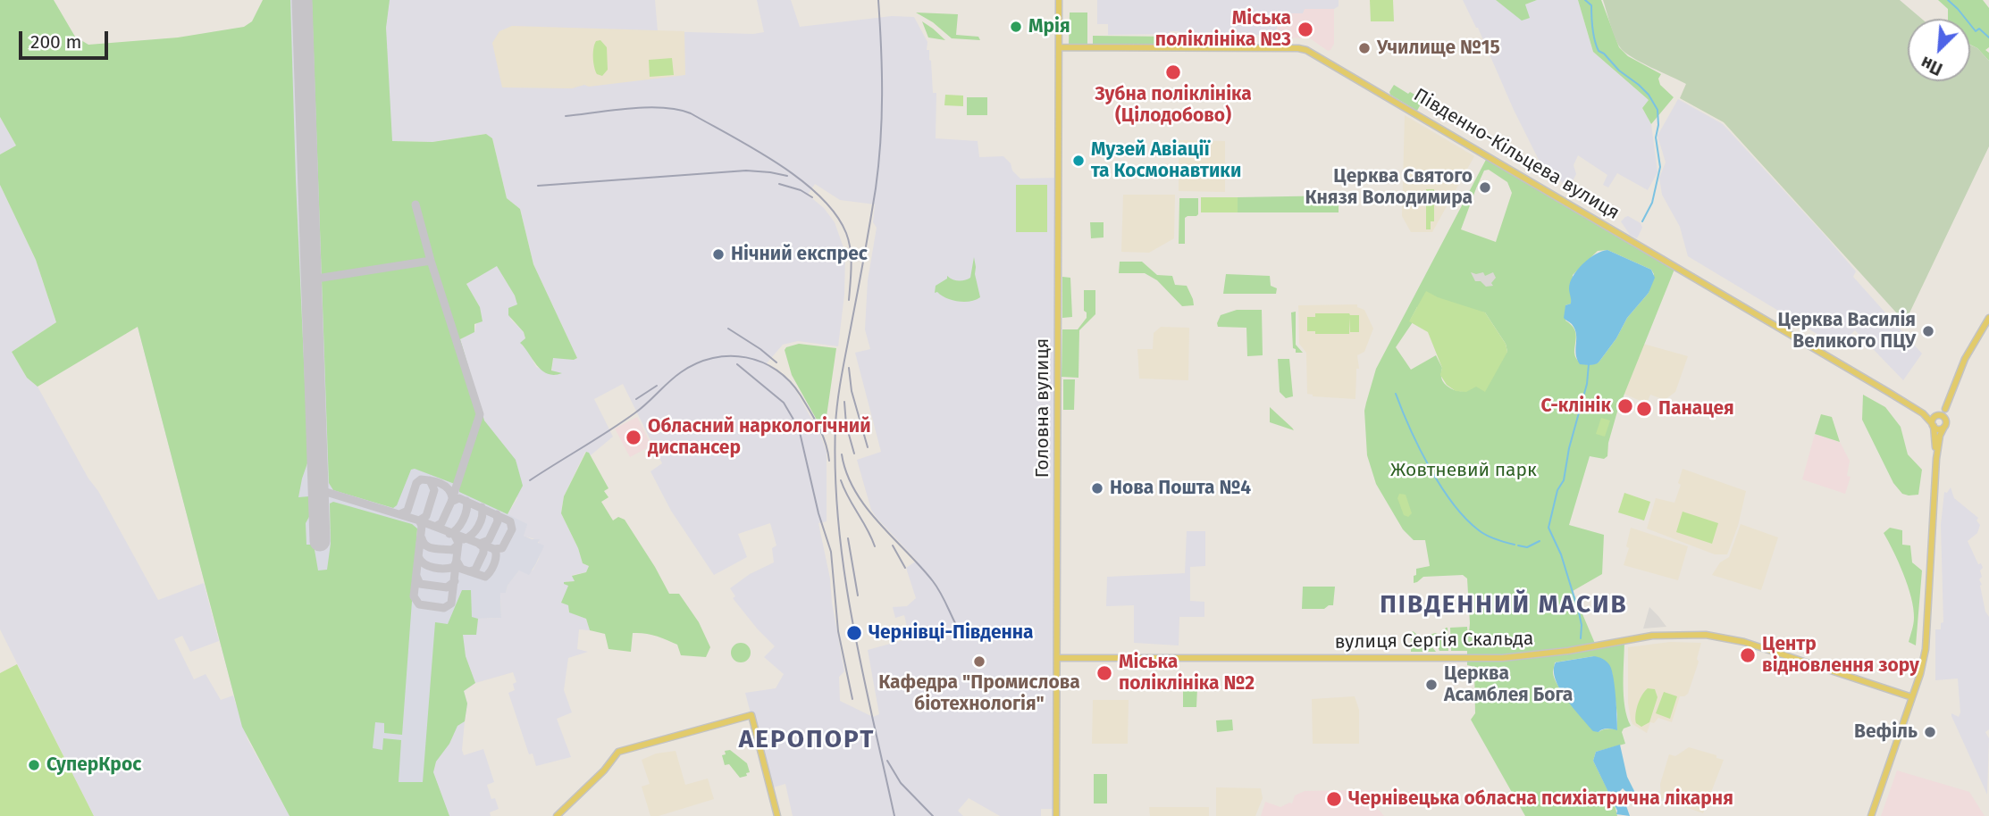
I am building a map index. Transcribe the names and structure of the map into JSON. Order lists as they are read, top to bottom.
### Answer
{
  "streets": {
    "main road": ["Південно-Кільцева вулиця", "Головна вулиця", "вулиця Сергія Скальда"]
  },
  "crossings": [
    ["Південно-Кільцева вулиця", "Головна вулиця"],
    ["Головна вулиця", "вулиця Сергія Скальда"]
  ],
  "districts": ["ПІВДЕННИЙ МАСИВ", "АЕРОПОРТ"],
  "parks": ["Жовтневий парк"],
  "places": [
    "Мрія",
    "Міська поліклініка №3",
    "Училище №15",
    "Зубна поліклініка (Цілодобово)",
    "Музей Авіації та Космонавтики",
    "Церква Святого Князя Володимира",
    "Нічний експрес",
    "Церква Василія Великого ПЦУ",
    "С-клінік",
    "Панацея",
    "Обласний наркологічний диспансер",
    "Нова Пошта №4",
    "Чернівці-Південна",
    "Центр відновлення зору",
    "Кафедра \"Промислова біотехнологія\"",
    "Міська поліклініка №2",
    "Церква Асамблея Бога",
    "Вефіль",
    "СуперКрос",
    "Чернівецька обласна психіатрична лікарня"
  ],
  "scale_bar": "200 m",
  "north": "bottom left"
}
